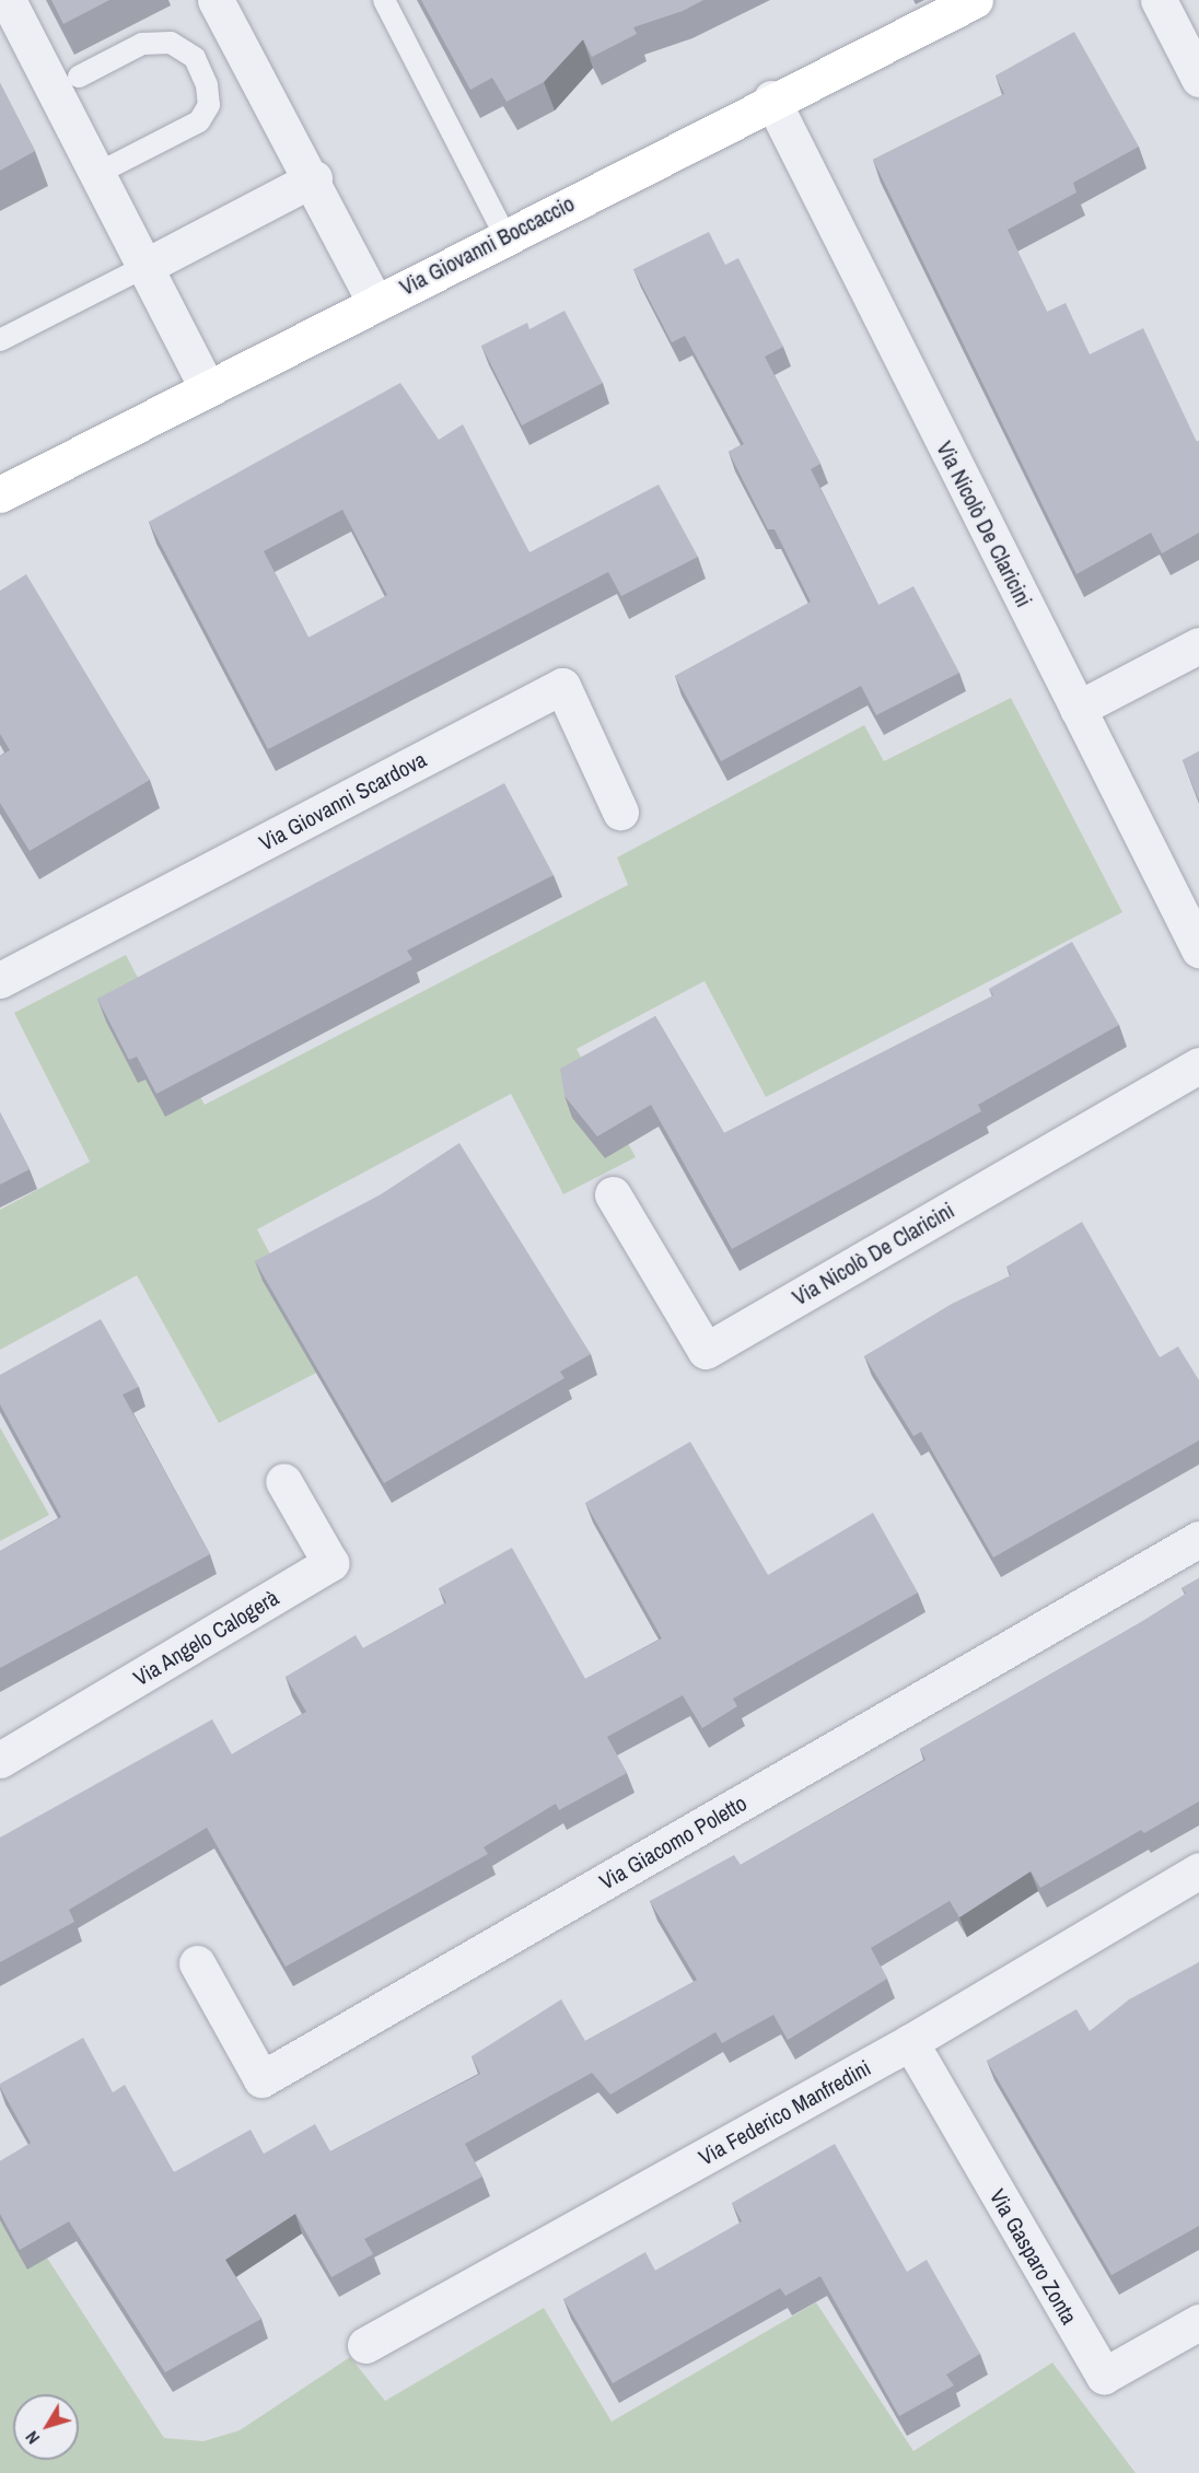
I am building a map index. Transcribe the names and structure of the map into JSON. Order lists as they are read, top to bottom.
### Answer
{
  "streets": {
    "street": [
      "Via Giovanni Boccaccio",
      "Via Nicolò De Claricini",
      "Via Giovanni Scardova",
      "Via Angelo Calogerà",
      "Via Giacomo Poletto",
      "Via Federico Manfredini",
      "Via Gasparo Zonta"
    ]
  },
  "crossings": [
    ["Via Giovanni Boccaccio", "Via Nicolò De Claricini"],
    ["Via Federico Manfredini", "Via Gasparo Zonta"]
  ],
  "north": "bottom left"
}
